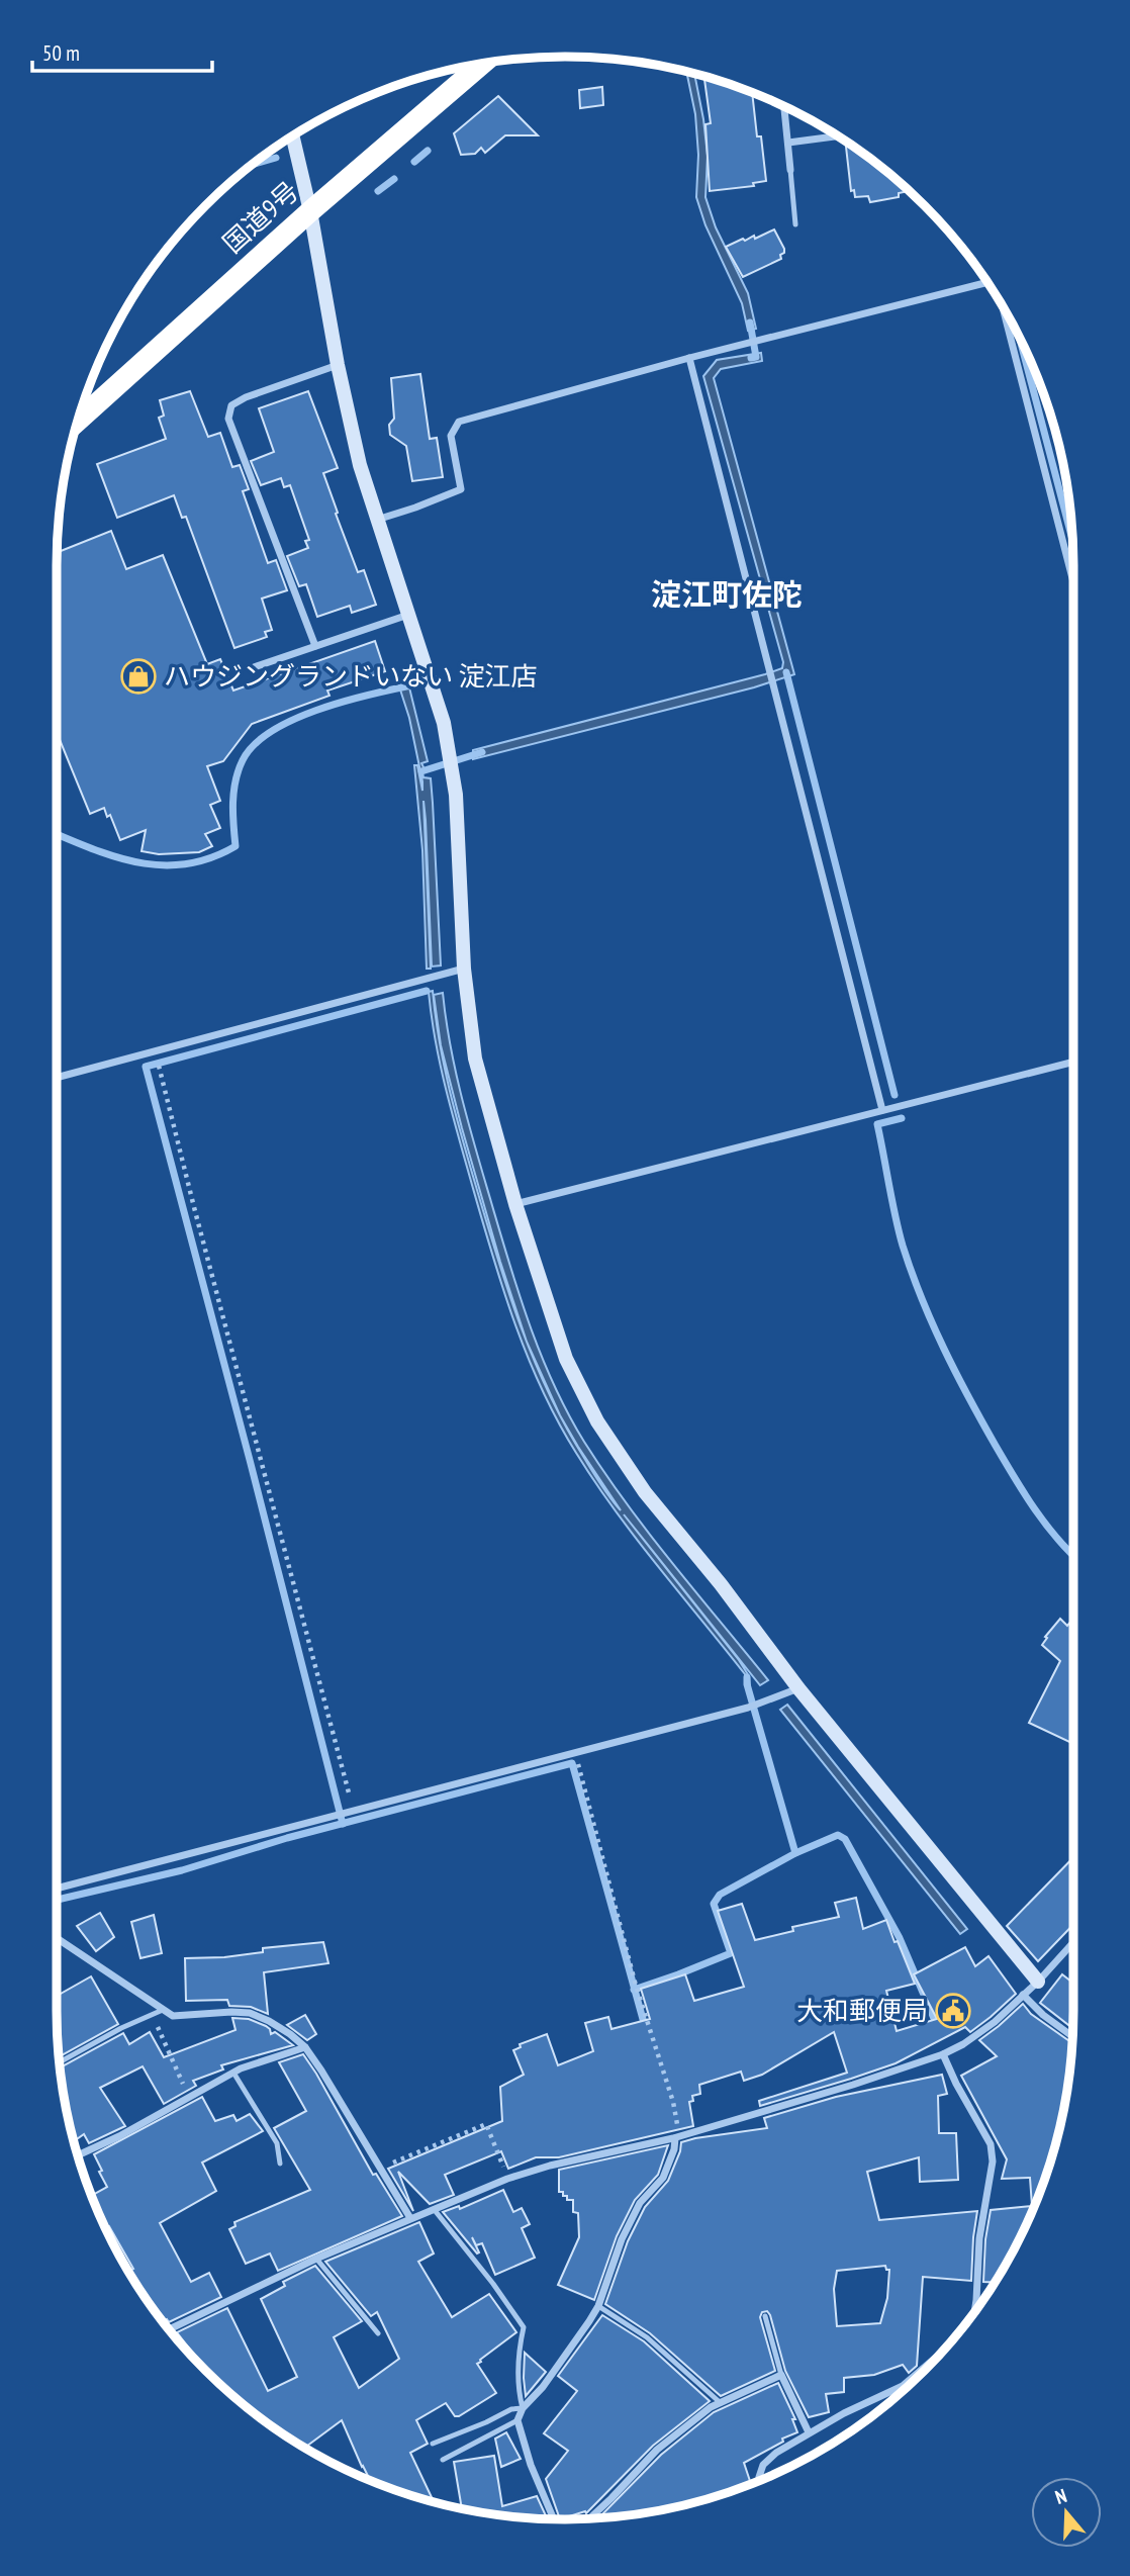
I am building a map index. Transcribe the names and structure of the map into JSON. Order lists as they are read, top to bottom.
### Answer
{
  "streets": {
    "highway": ["国道9号"]
  },
  "districts": ["淀江町佐陀"],
  "places": {
    "shop": ["ハウジングランドいない 淀江店"],
    "public building": ["大和郵便局"]
  },
  "scale_bar": "50 m",
  "north": "top"
}
